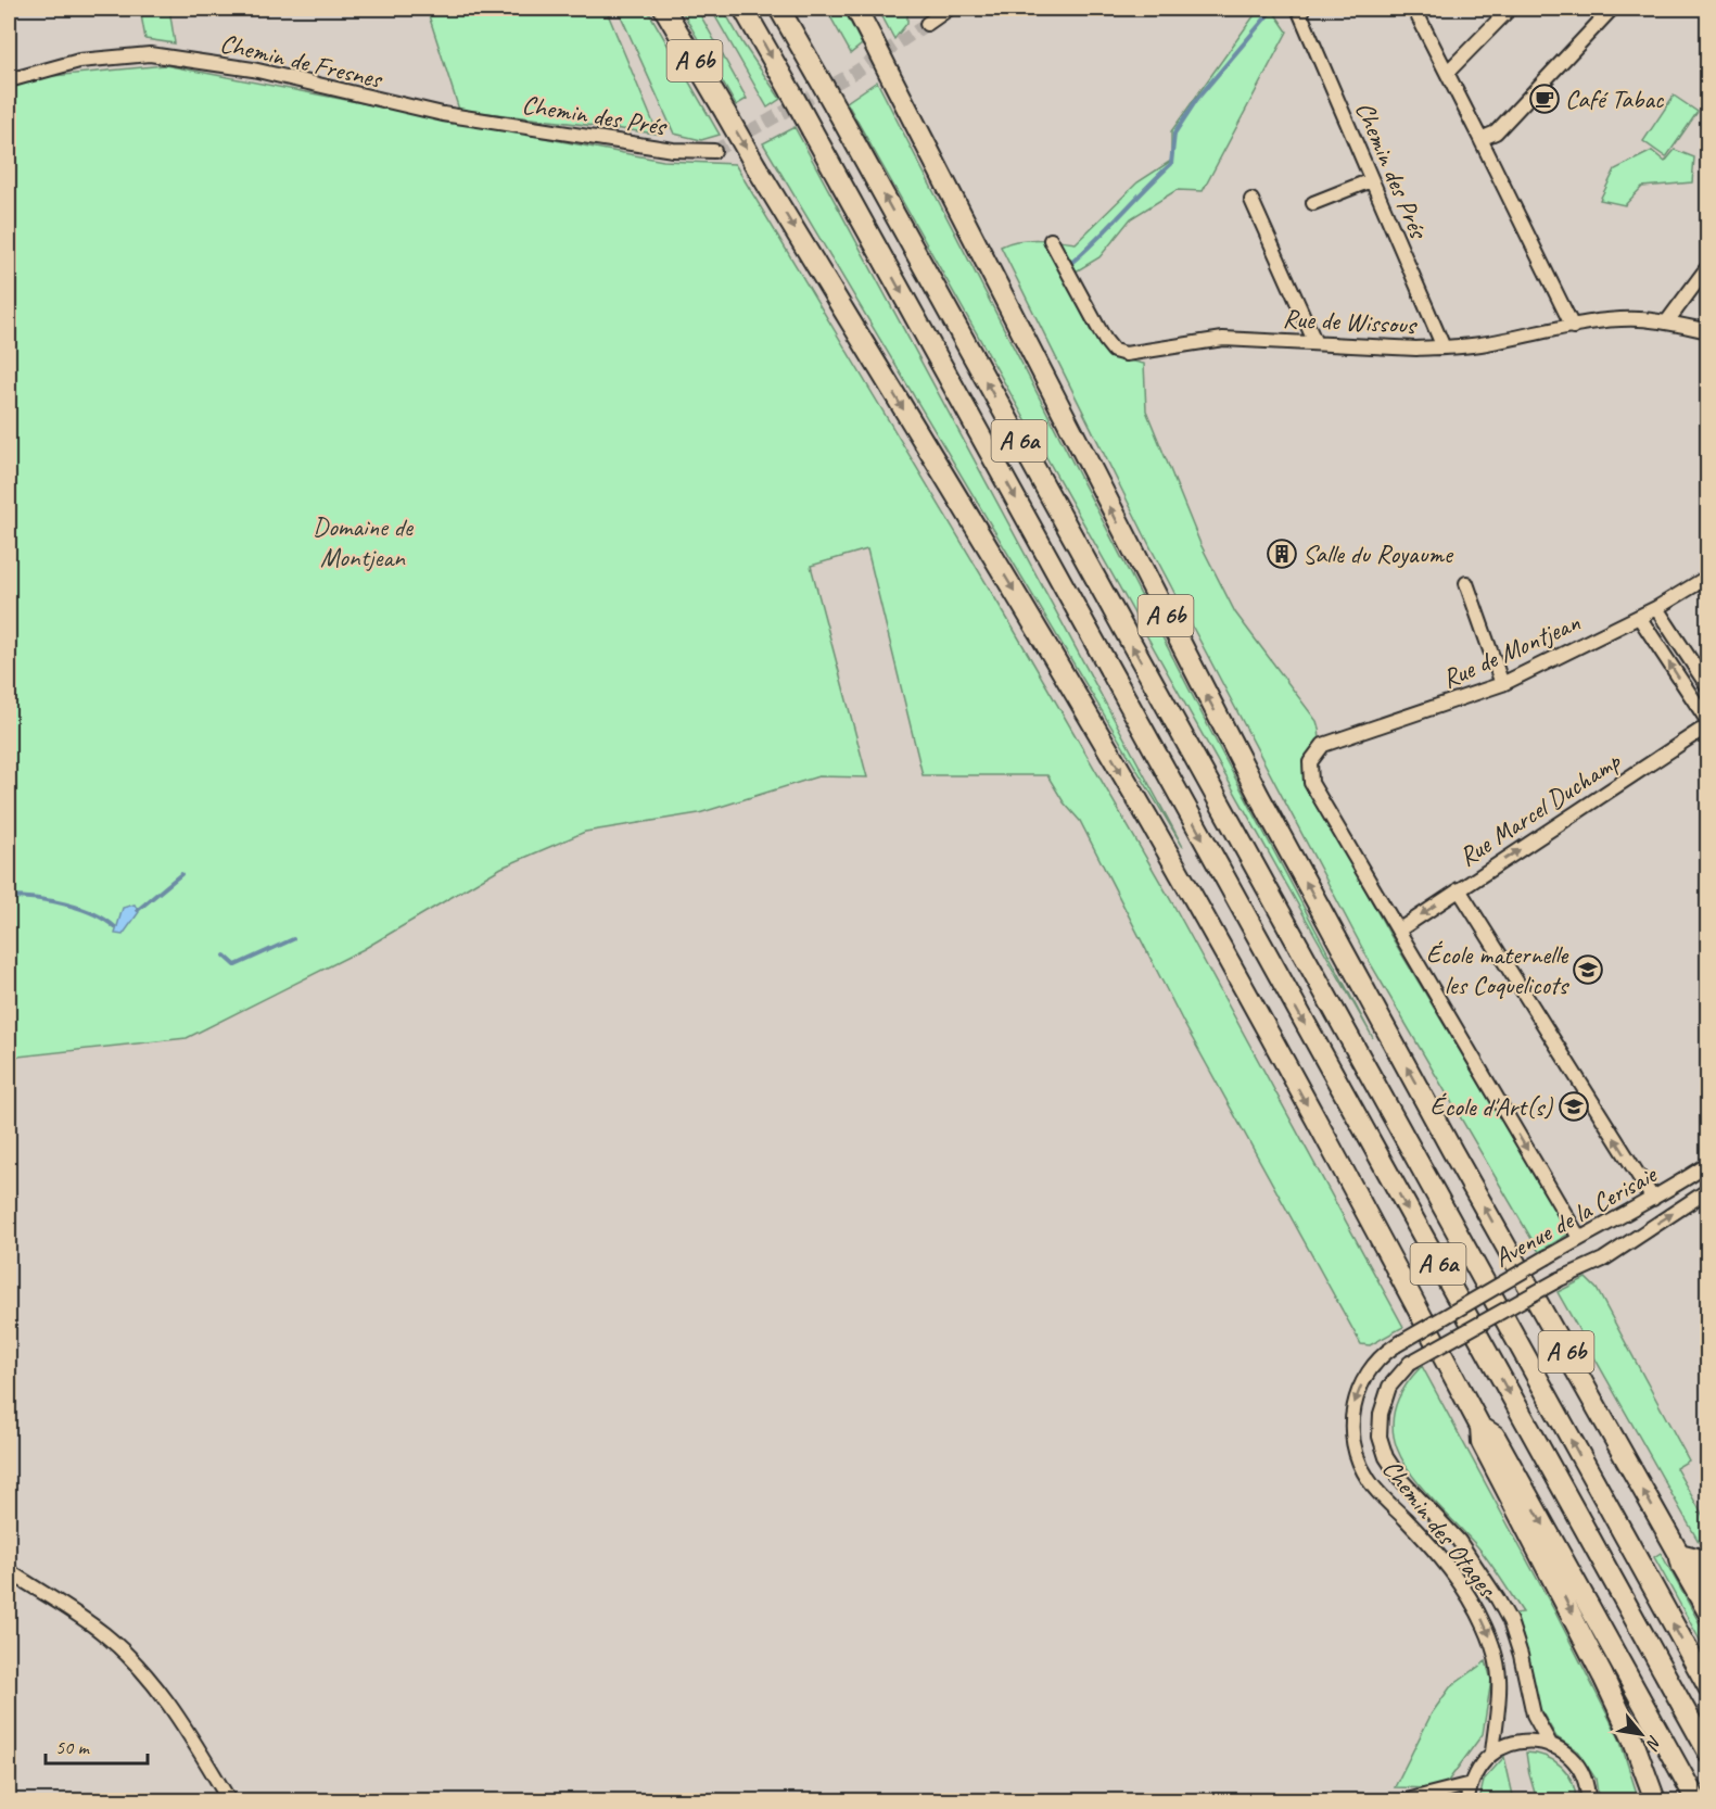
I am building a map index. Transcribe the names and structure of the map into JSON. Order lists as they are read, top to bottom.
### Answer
{
  "streets": {
    "highway": ["A 6b", "A 6a"],
    "street": [
      "Chemin de Fresnes",
      "Chemin des Prés",
      "Rue de Wissous",
      "Rue de Montjean",
      "Rue Marcel Duchamp",
      "Avenue de la Cerisaie",
      "Chemin des Otages"
    ]
  },
  "crossings": [
    ["Chemin de Fresnes", "Chemin des Prés"],
    ["Chemin des Prés", "Rue de Wissous"],
    ["Rue de Montjean", "Rue Marcel Duchamp"],
    ["Avenue de la Cerisaie", "Chemin des Otages"]
  ],
  "parks": ["Domaine de Montjean"],
  "places": {
    "cafe": ["Café Tabac"],
    "building": ["Salle du Royaume"],
    "school or university": ["École maternelle les Coquelicots", "École d'Art(s)"]
  },
  "scale_bar": "50 m",
  "north": "bottom right"
}
